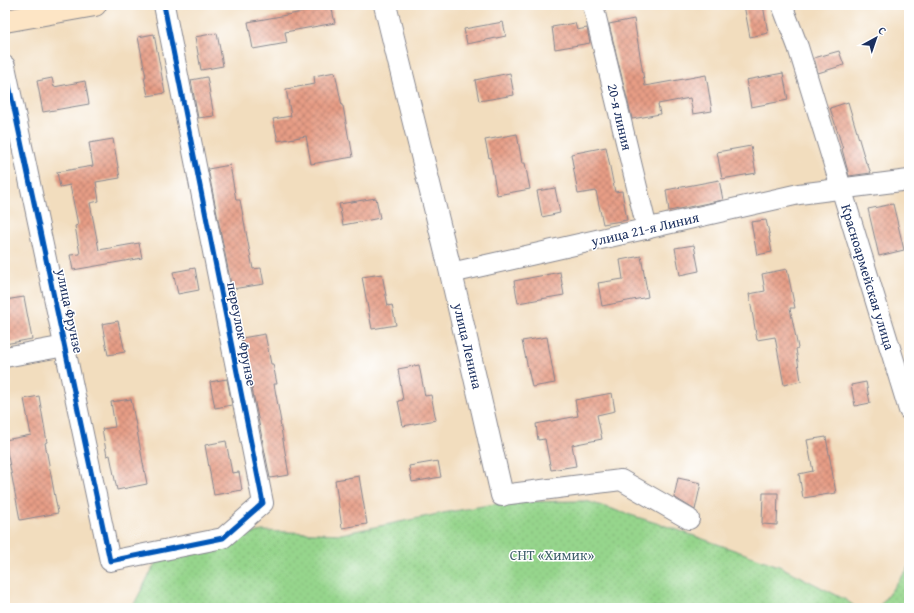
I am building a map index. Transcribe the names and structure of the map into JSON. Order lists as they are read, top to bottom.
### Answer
{
  "streets": {
    "street": [
      "20-я линия",
      "улица 21-я Линия",
      "Красноармейская улица",
      "улица Фрунзе",
      "переулок Фрунзе",
      "улица Ленина"
    ]
  },
  "crossings": [
    ["20-я линия", "улица 21-я Линия"],
    ["улица 21-я Линия", "Красноармейская улица"],
    ["улица 21-я Линия", "улица Ленина"],
    ["улица Фрунзе", "переулок Фрунзе"]
  ],
  "parks": ["СНТ «Химик»"],
  "north": "top right"
}
